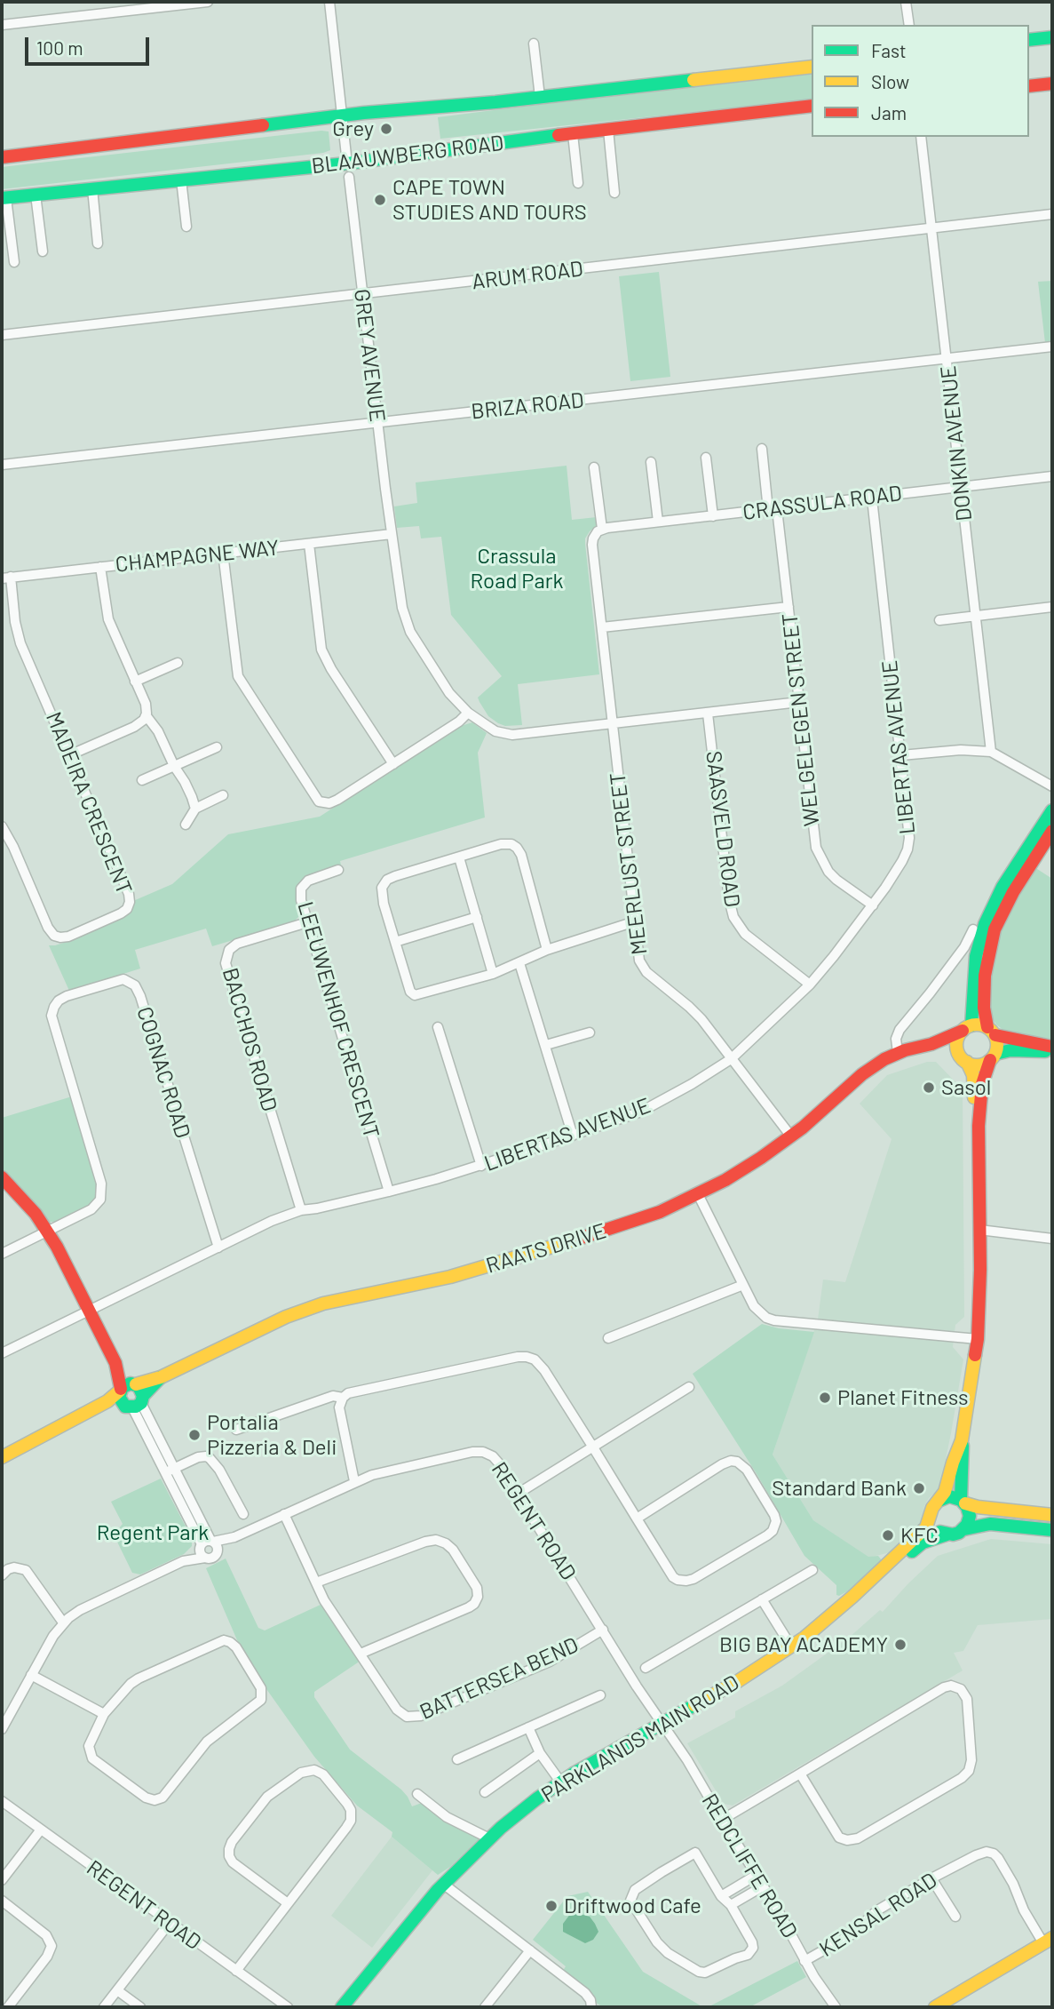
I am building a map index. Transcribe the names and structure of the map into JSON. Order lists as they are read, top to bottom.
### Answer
{
  "streets": {
    "street": [
      "BLAAUWBERG ROAD",
      "ARUM ROAD",
      "GREY AVENUE",
      "BRIZA ROAD",
      "DONKIN AVENUE",
      "CRASSULA ROAD",
      "CHAMPAGNE WAY",
      "WELGELEGEN STREET",
      "LIBERTAS AVENUE",
      "MADEIRA CRESCENT",
      "SAASVELD ROAD",
      "MEERLUST STREET",
      "LEEUWENHOF CRESCENT",
      "BACCHOS ROAD",
      "COGNAC ROAD",
      "RAATS DRIVE",
      "REGENT ROAD",
      "BATTERSEA BEND",
      "PARKLANDS MAIN ROAD",
      "REDCLIFFE ROAD",
      "KENSAL ROAD"
    ]
  },
  "crossings": [
    ["BLAAUWBERG ROAD", "GREY AVENUE"],
    ["ARUM ROAD", "GREY AVENUE"],
    ["ARUM ROAD", "DONKIN AVENUE"],
    ["GREY AVENUE", "BRIZA ROAD"],
    ["GREY AVENUE", "CHAMPAGNE WAY"],
    ["GREY AVENUE", "WELGELEGEN STREET"],
    ["GREY AVENUE", "SAASVELD ROAD"],
    ["GREY AVENUE", "MEERLUST STREET"],
    ["BRIZA ROAD", "DONKIN AVENUE"],
    ["DONKIN AVENUE", "CRASSULA ROAD"],
    ["CRASSULA ROAD", "WELGELEGEN STREET"],
    ["CRASSULA ROAD", "LIBERTAS AVENUE"],
    ["CRASSULA ROAD", "MEERLUST STREET"],
    ["CHAMPAGNE WAY", "MADEIRA CRESCENT"],
    ["WELGELEGEN STREET", "LIBERTAS AVENUE"],
    ["LIBERTAS AVENUE", "SAASVELD ROAD"],
    ["LIBERTAS AVENUE", "MEERLUST STREET"],
    ["LIBERTAS AVENUE", "LEEUWENHOF CRESCENT"],
    ["LIBERTAS AVENUE", "BACCHOS ROAD"],
    ["LIBERTAS AVENUE", "COGNAC ROAD"],
    ["MEERLUST STREET", "RAATS DRIVE"],
    ["LEEUWENHOF CRESCENT", "BACCHOS ROAD"],
    ["REGENT ROAD", "BATTERSEA BEND"],
    ["REGENT ROAD", "PARKLANDS MAIN ROAD"],
    ["REGENT ROAD", "REDCLIFFE ROAD"],
    ["PARKLANDS MAIN ROAD", "REDCLIFFE ROAD"],
    ["REDCLIFFE ROAD", "KENSAL ROAD"]
  ],
  "parks": ["Crassula Road Park", "Regent Park"],
  "places": [
    "Grey",
    "CAPE TOWN STUDIES AND TOURS",
    "Sasol",
    "Planet Fitness",
    "Portalia Pizzeria & Deli",
    "Standard Bank",
    "KFC",
    "BIG BAY ACADEMY",
    "Driftwood Cafe"
  ],
  "legend": ["Fast", "Slow", "Jam"],
  "scale_bar": "100 m"
}
